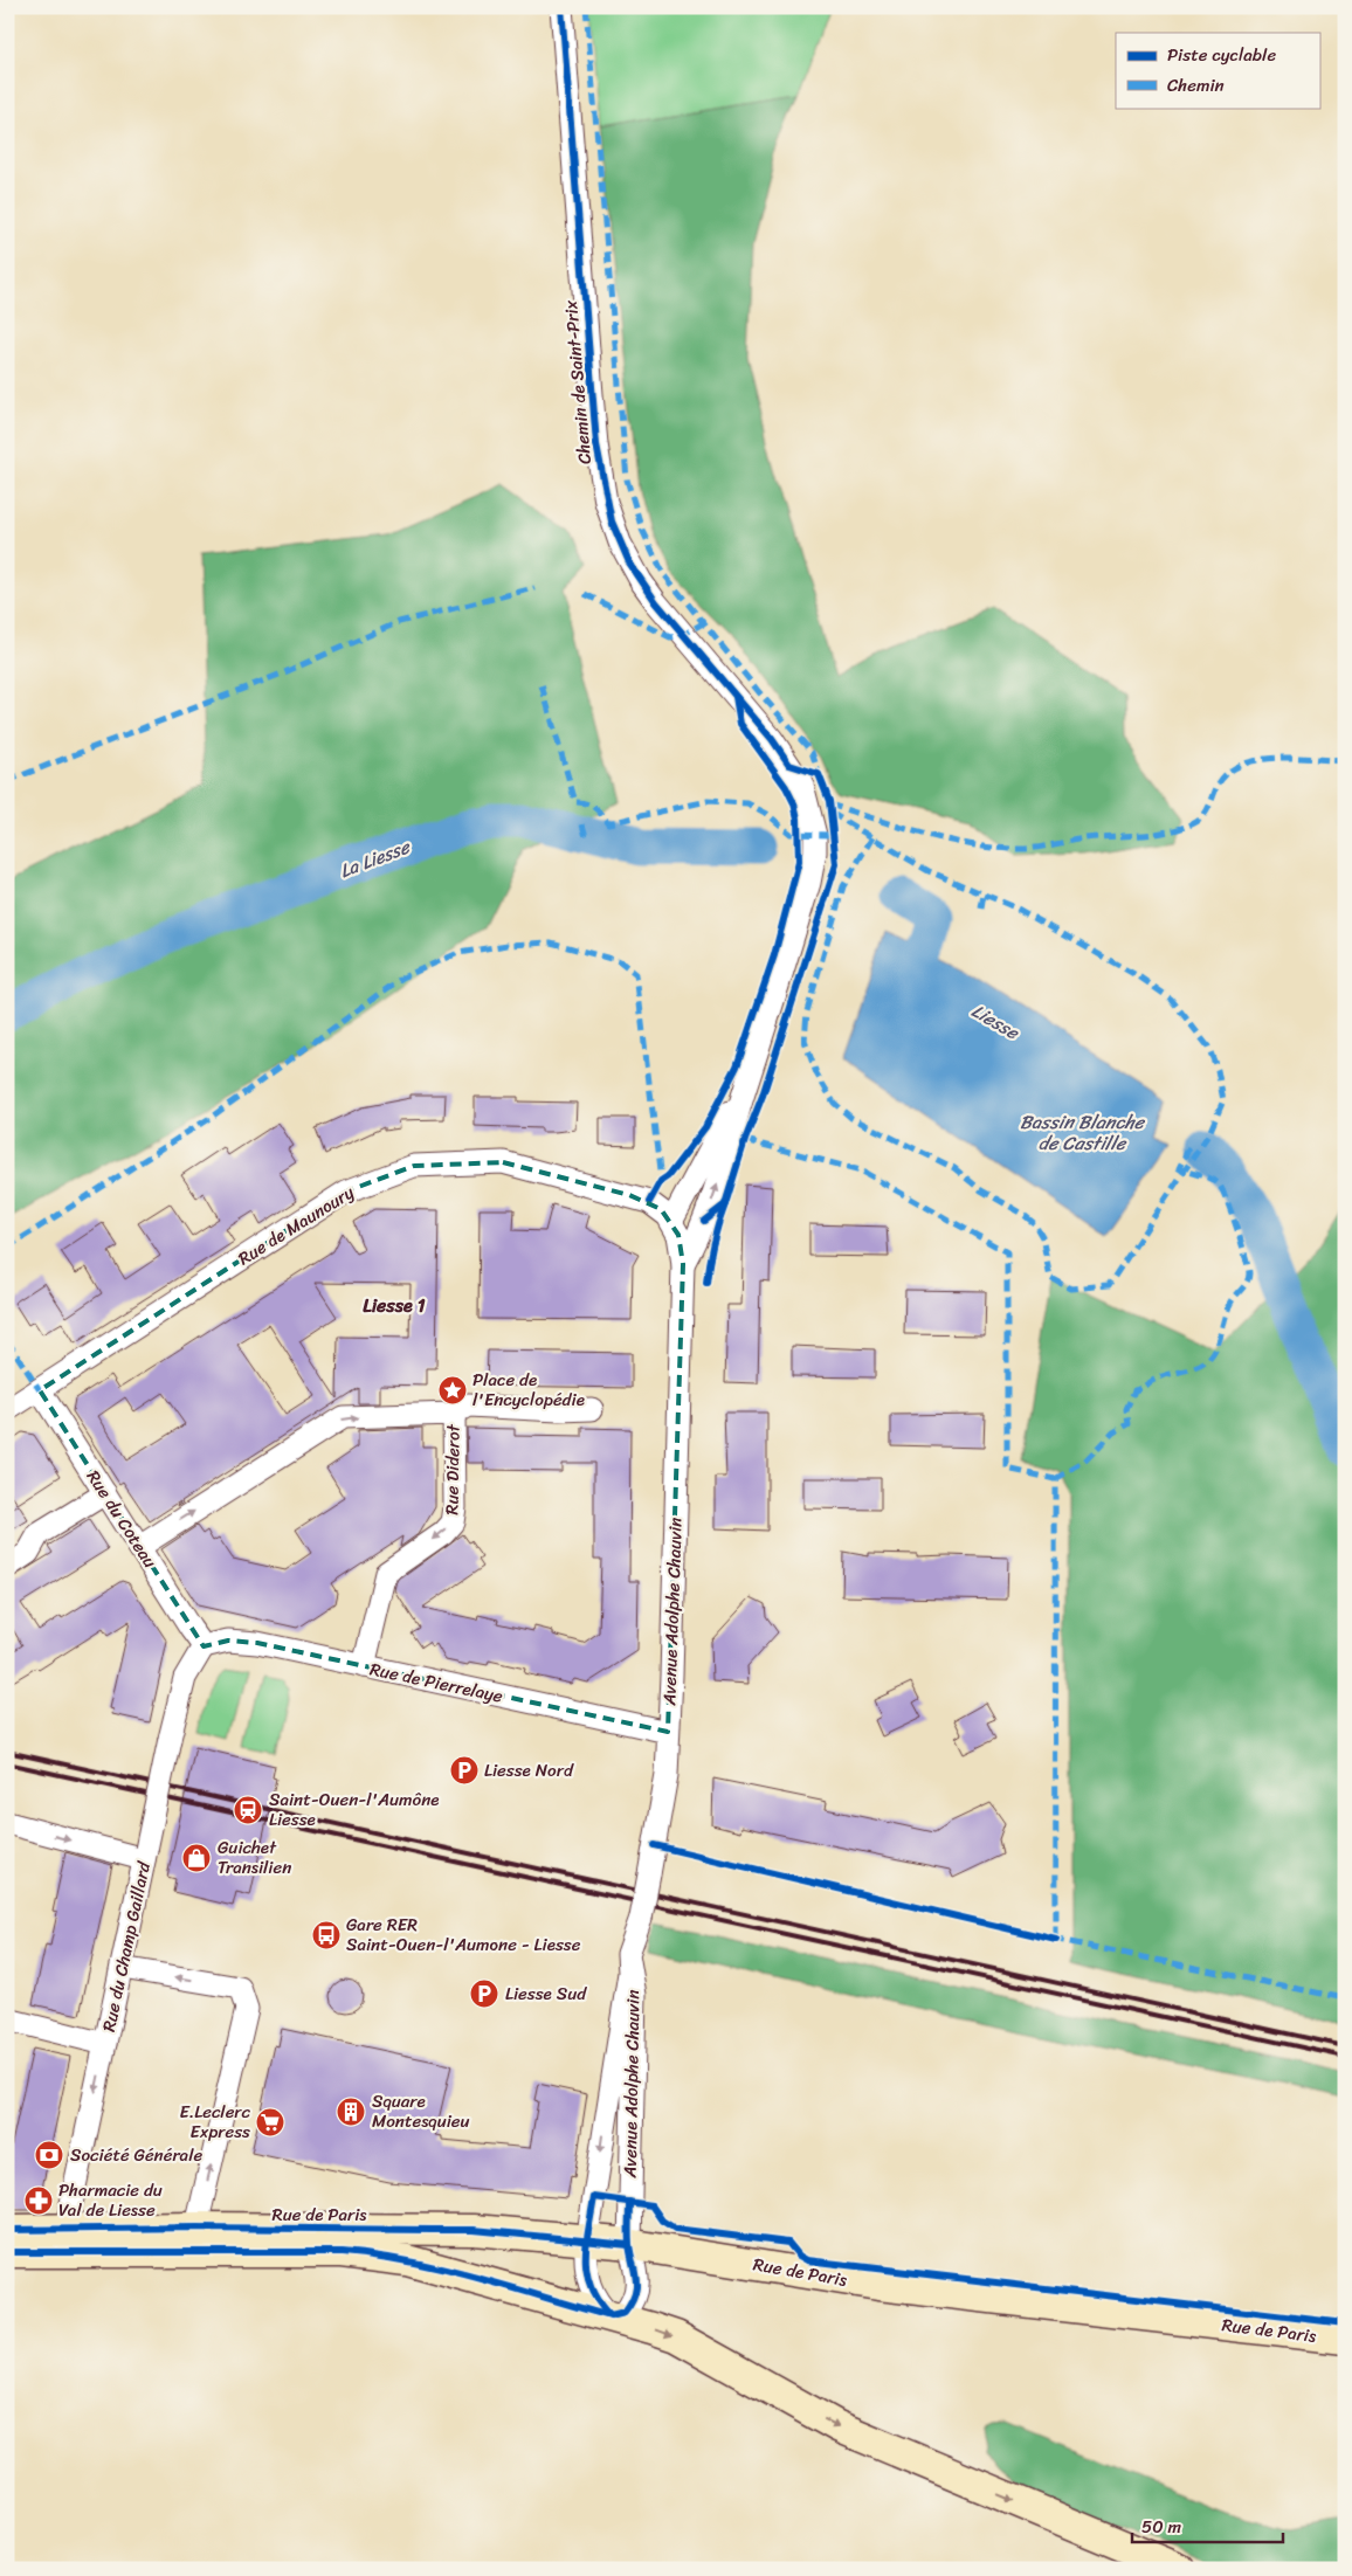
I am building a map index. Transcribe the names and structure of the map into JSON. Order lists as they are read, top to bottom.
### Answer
{
  "streets": {
    "main road": ["Rue de Paris"],
    "street": [
      "Chemin de Saint-Prix",
      "Rue de Maunoury",
      "Rue Diderot",
      "Rue du Coteau",
      "Avenue Adolphe Chauvin",
      "Rue de Pierrelaye",
      "Rue du Champ Gaillard"
    ]
  },
  "crossings": [
    ["Chemin de Saint-Prix", "Rue de Maunoury"],
    ["Chemin de Saint-Prix", "Avenue Adolphe Chauvin"],
    ["Rue de Maunoury", "Rue du Coteau"],
    ["Rue Diderot", "Rue du Coteau"],
    ["Rue Diderot", "Rue de Pierrelaye"],
    ["Rue du Coteau", "Rue de Pierrelaye"],
    ["Rue du Coteau", "Rue du Champ Gaillard"],
    ["Avenue Adolphe Chauvin", "Rue de Pierrelaye"],
    ["Avenue Adolphe Chauvin", "Rue de Paris"],
    ["Rue de Pierrelaye", "Rue du Champ Gaillard"],
    ["Rue du Champ Gaillard", "Rue de Paris"]
  ],
  "districts": ["Liesse 1"],
  "water": ["La Liesse", "Liesse", "Bassin Blanche de Castille"],
  "places": {
    "place": ["Place de l'Encyclopédie"],
    "parking": ["Liesse Nord", "Liesse Sud"],
    "station": ["Saint-Ouen-l'Aumône Liesse"],
    "shop": ["Guichet Transilien"],
    "bus stop": ["Gare RER Saint-Ouen-l'Aumone - Liesse"],
    "building": ["Square Montesquieu"],
    "supermarket": ["E.Leclerc Express"],
    "bank": ["Société Générale"],
    "pharmacy": ["Pharmacie du Val de Liesse"]
  },
  "legend": ["Piste cyclable", "Chemin"],
  "scale_bar": "50 m"
}
